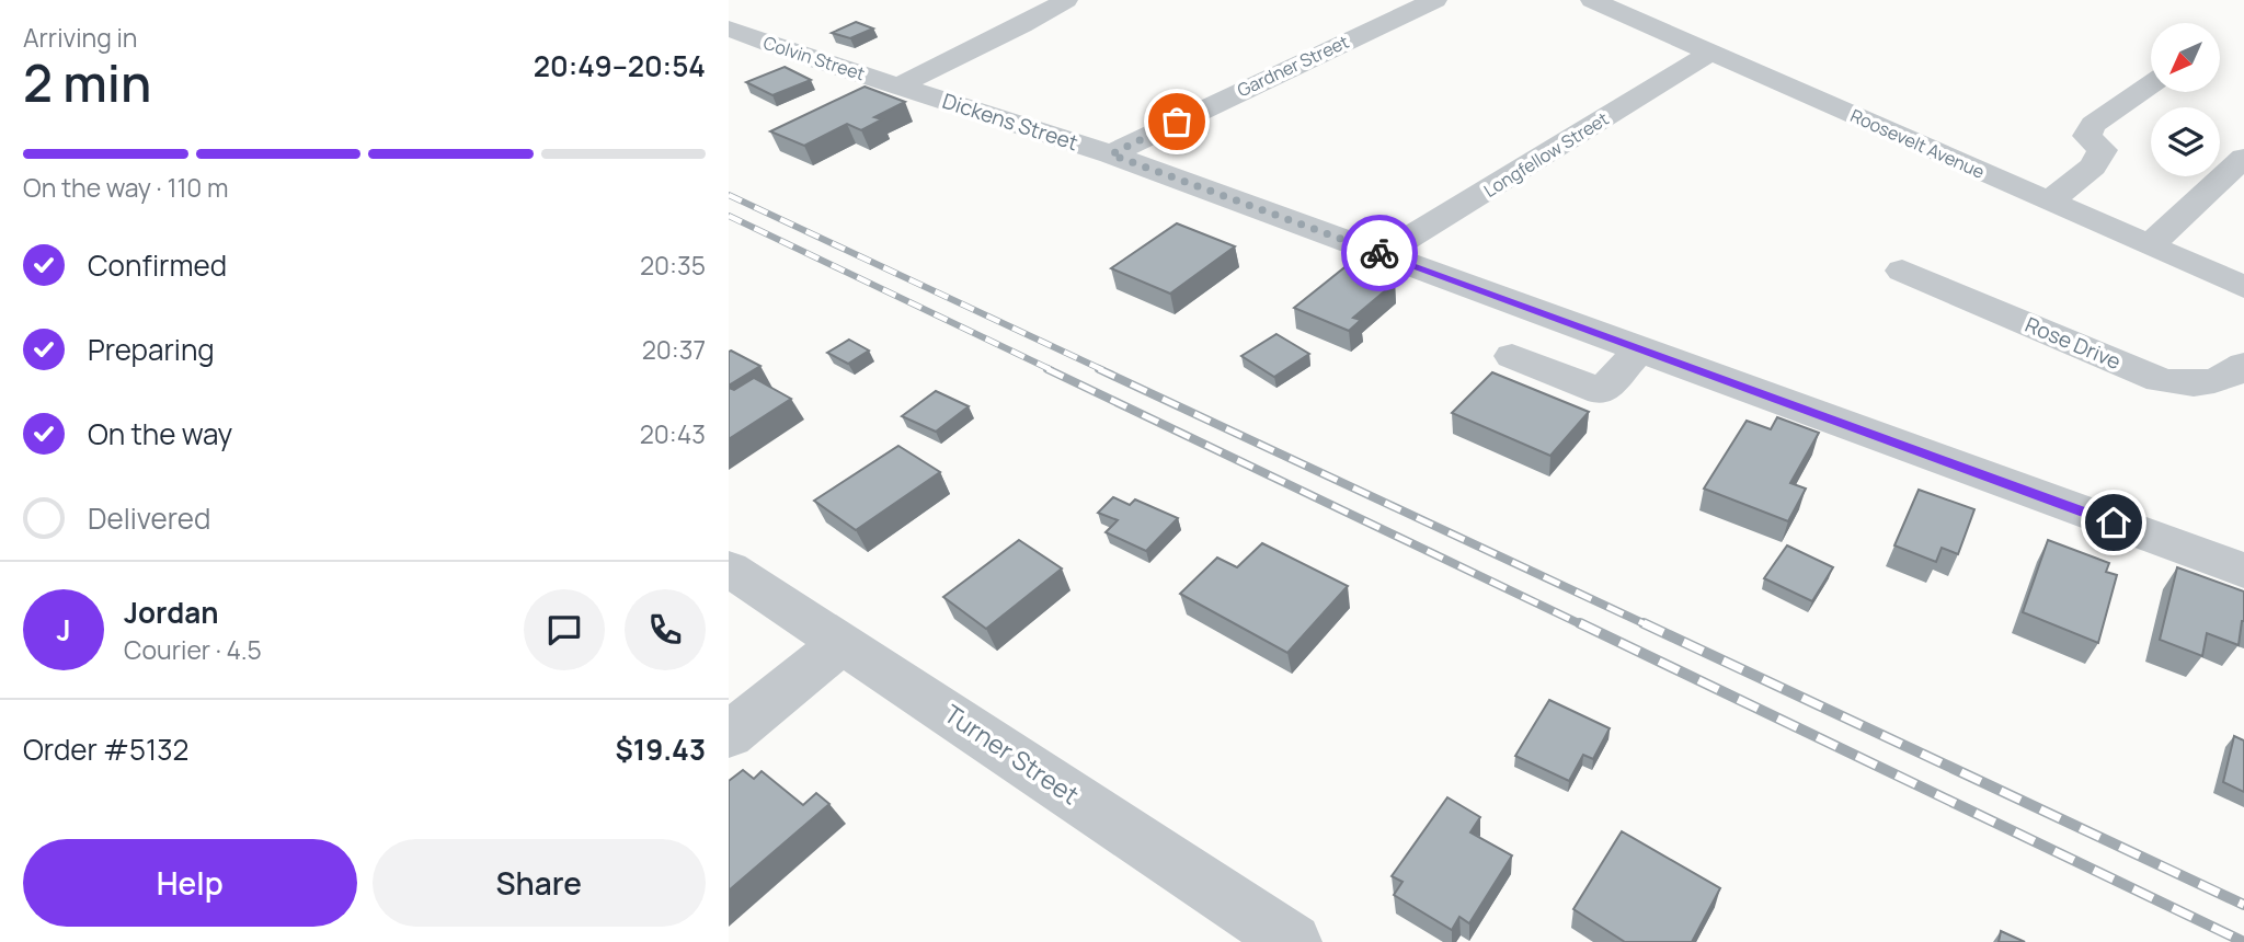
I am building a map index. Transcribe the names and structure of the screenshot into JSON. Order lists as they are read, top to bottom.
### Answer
{
  "streets": {
    "street": [
      "Colvin Street",
      "Gardner Street",
      "Dickens Street",
      "Roosevelt Avenue",
      "Longfellow Street",
      "Rose Drive",
      "Turner Street"
    ]
  },
  "crossings": [
    ["Colvin Street", "Dickens Street"],
    ["Gardner Street", "Dickens Street"],
    ["Dickens Street", "Longfellow Street"],
    ["Roosevelt Avenue", "Longfellow Street"]
  ],
  "north": "bottom left",
  "page": {
    "heading": ["2 min", "Arriving in", "20:49–20:54"],
    "panel": [
      "Jordan",
      "Courier · 4.5",
      "Order #5132",
      "$19.43"
    ],
    "bar": "On the way · 110 m",
    "list": [
      ["Confirmed", "20:35"],
      ["Preparing", "20:37"],
      ["On the way", "20:43"],
      "Delivered"
    ],
    "round": "J",
    "buttons": ["Help", "Share"]
  }
}
